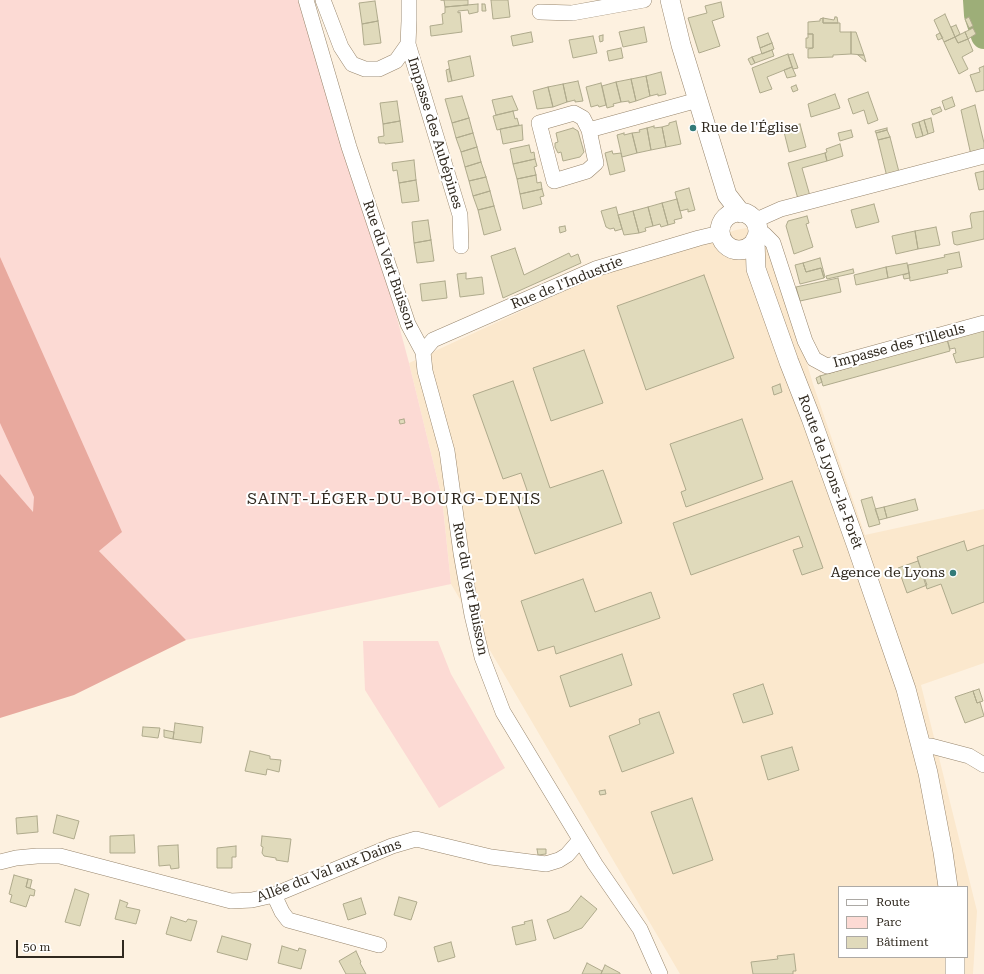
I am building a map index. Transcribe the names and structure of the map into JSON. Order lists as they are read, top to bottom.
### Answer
{
  "streets": {
    "main road": ["Route de Lyons-la-Forêt"],
    "street": [
      "Impasse des Aubépines",
      "Rue du Vert Buisson",
      "Rue de l'Industrie",
      "Impasse des Tilleuls",
      "Allée du Val aux Daims"
    ]
  },
  "crossings": [
    ["Rue du Vert Buisson", "Rue de l'Industrie"],
    ["Rue du Vert Buisson", "Allée du Val aux Daims"],
    ["Rue de l'Industrie", "Route de Lyons-la-Forêt"],
    ["Impasse des Tilleuls", "Route de Lyons-la-Forêt"]
  ],
  "districts": ["SAINT-LÉGER-DU-BOURG-DENIS"],
  "places": ["Rue de l'Église", "Agence de Lyons"],
  "legend": ["Route", "Parc", "Bâtiment"],
  "scale_bar": "50 m"
}
